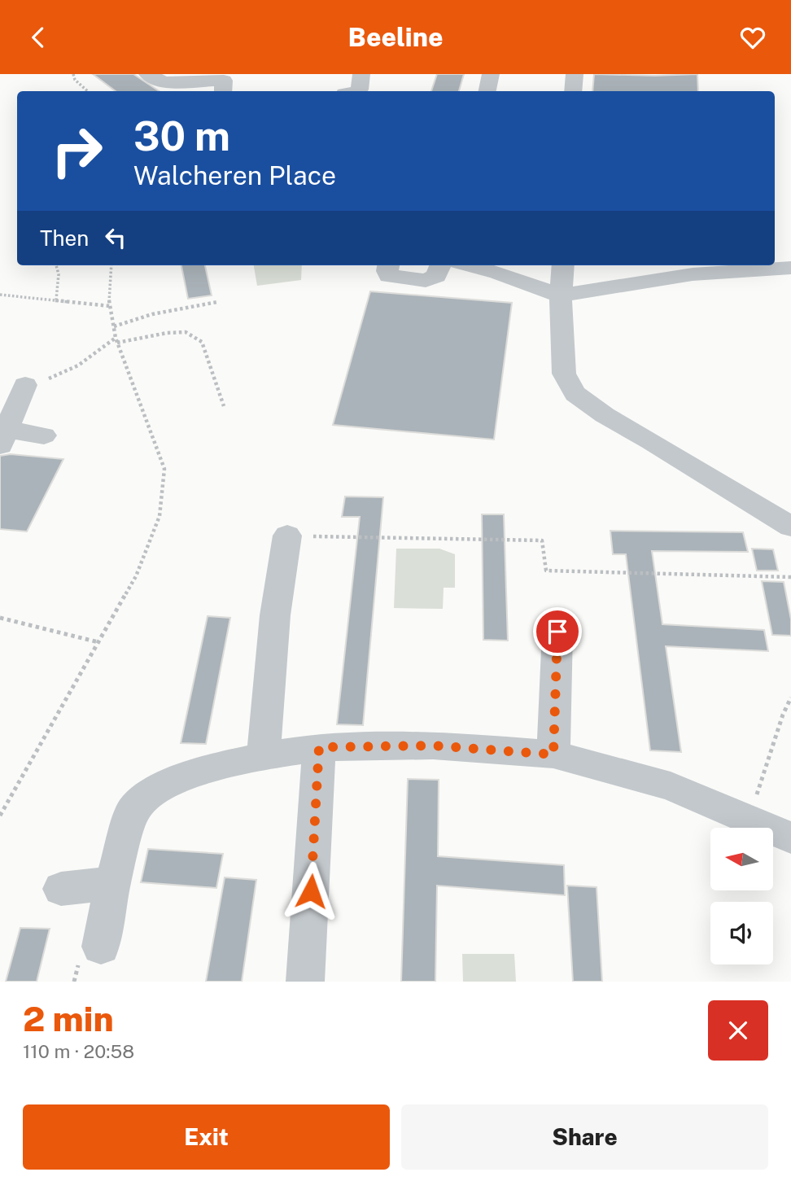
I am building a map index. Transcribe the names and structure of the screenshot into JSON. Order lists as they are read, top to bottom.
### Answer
{
  "north": "left",
  "page": {
    "header": "Beeline",
    "turn": ["30 m", "Walcheren Place"],
    "then": "Then",
    "heading": ["2 min", "110 m · 20:58"],
    "buttons": ["Exit", "Share"]
  }
}
